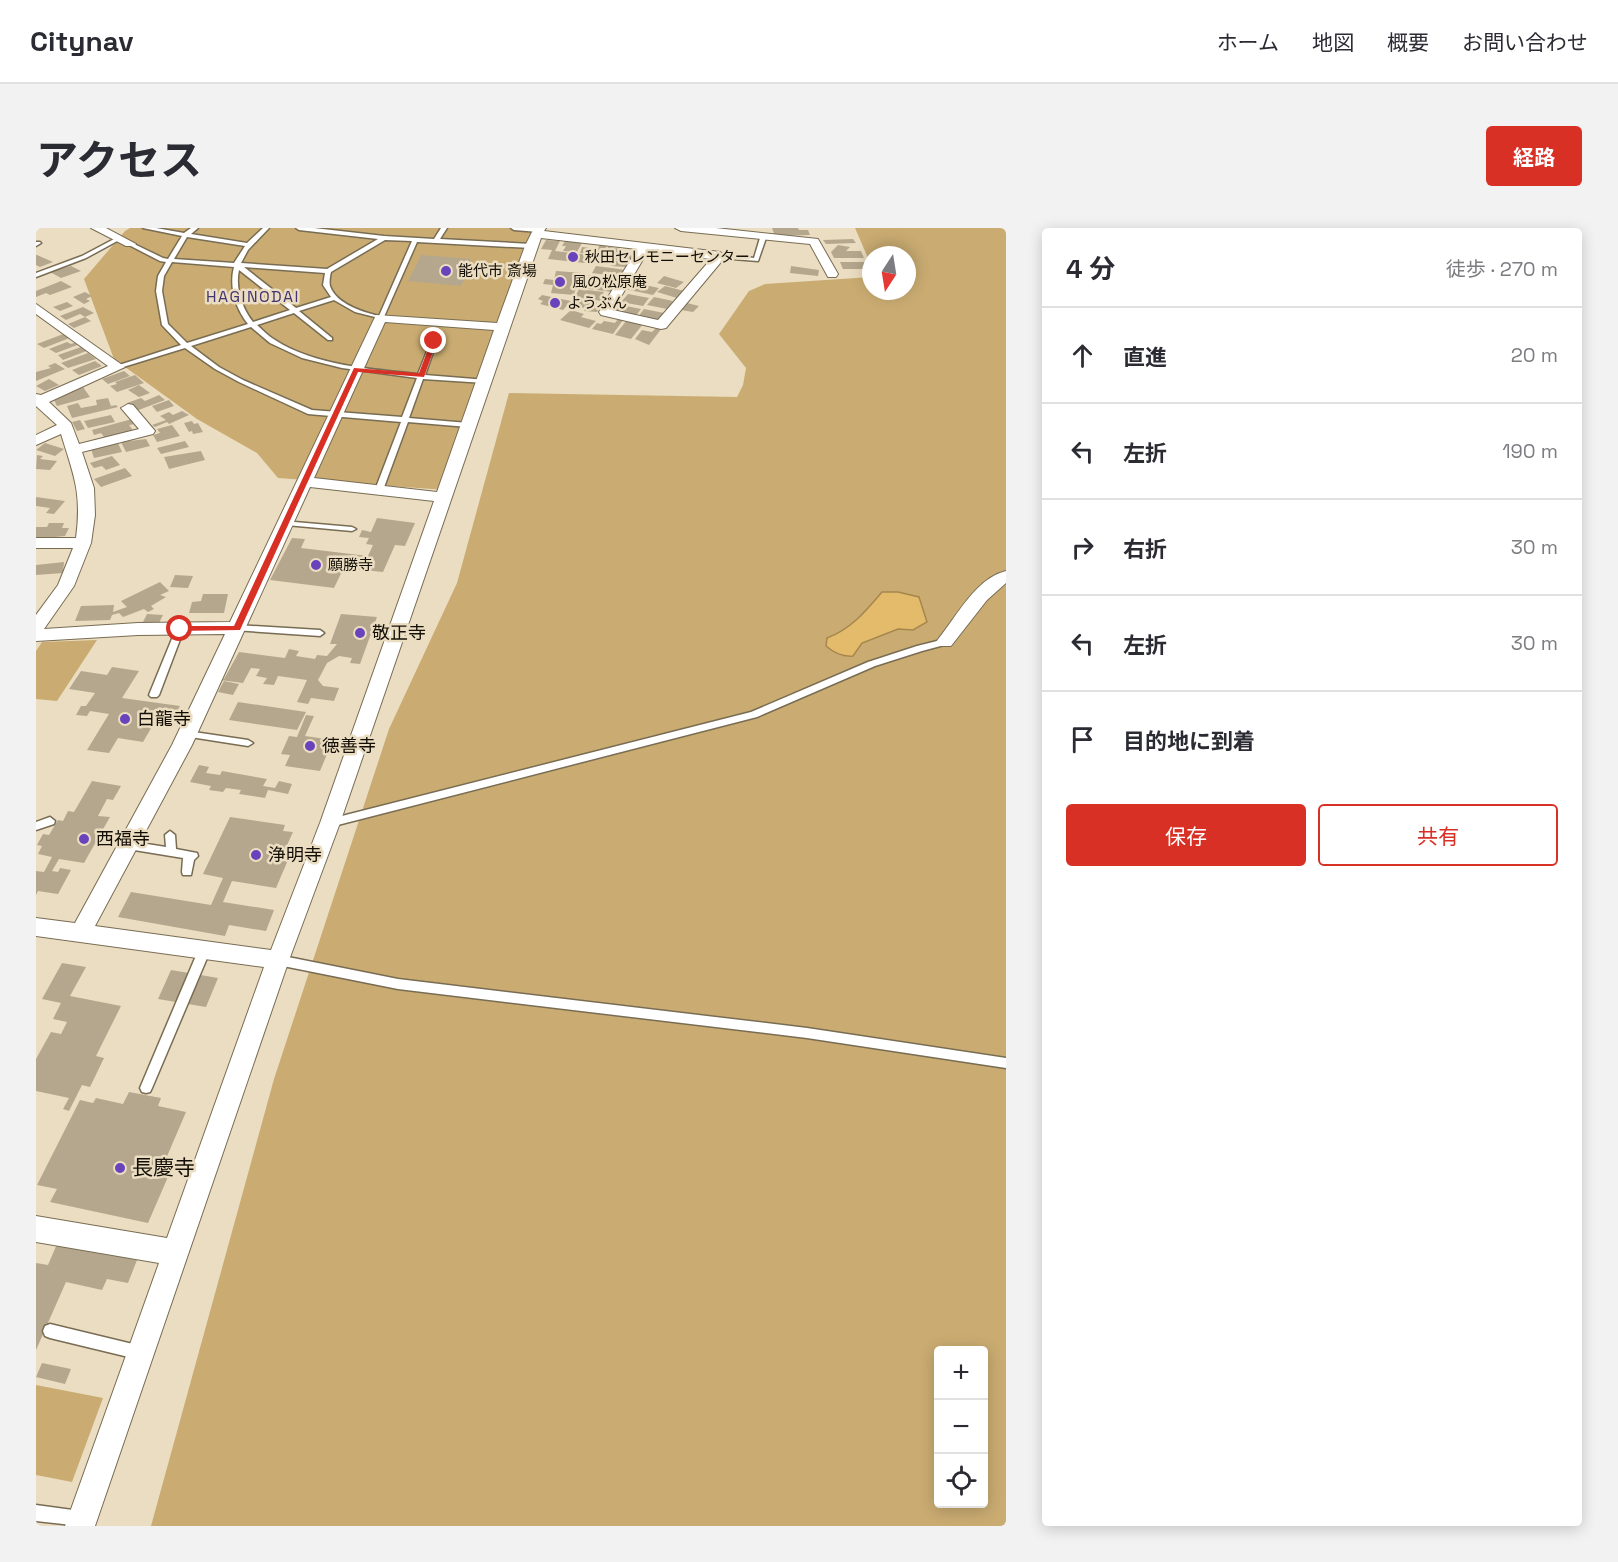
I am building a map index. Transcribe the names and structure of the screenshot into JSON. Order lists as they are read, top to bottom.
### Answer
{
  "districts": ["HAGINODAI"],
  "places": [
    "秋田セレモニーセンター",
    "能代市 斎場",
    "風の松原庵",
    "ようぶん",
    "願勝寺",
    "敬正寺",
    "白龍寺",
    "徳善寺",
    "西福寺",
    "浄明寺",
    "長慶寺"
  ],
  "north": "bottom",
  "page": {
    "header": "Citynav",
    "nav": [
      "ホーム",
      "地図",
      "概要",
      "お問い合わせ"
    ],
    "title": "アクセス",
    "buttons": [
      "経路",
      ["保存", "共有"]
    ],
    "heading": ["4 分", "徒歩 · 270 m"],
    "list": [
      ["直進", "20 m"],
      ["左折", "190 m"],
      ["右折", "30 m"],
      ["左折", "30 m"],
      "目的地に到着"
    ],
    "map_buttons": ["+", "−"]
  }
}
